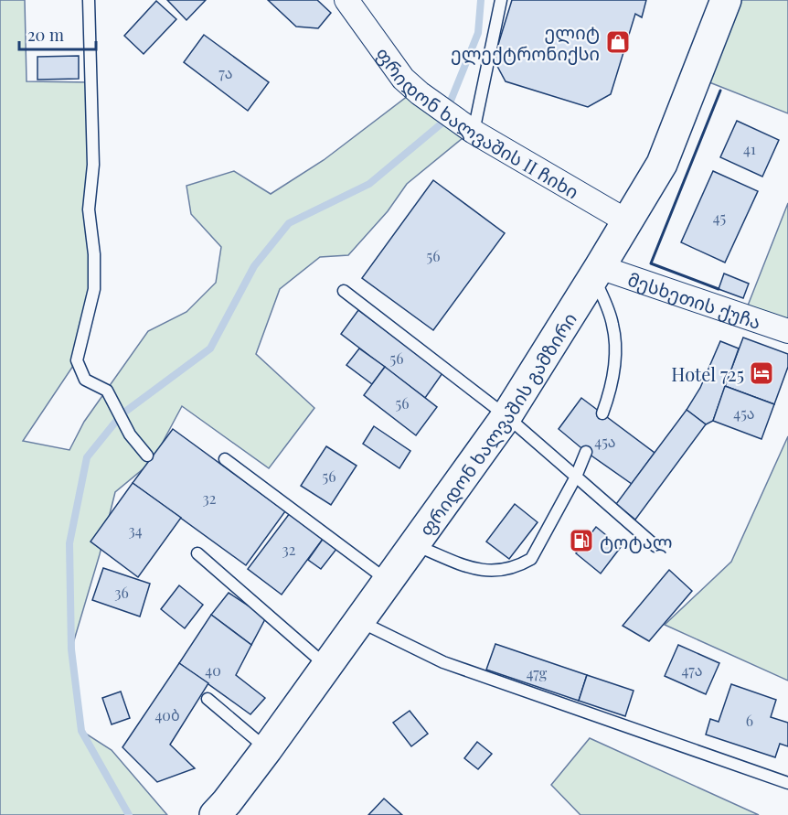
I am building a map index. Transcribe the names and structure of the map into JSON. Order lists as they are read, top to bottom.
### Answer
{
  "streets": {
    "highway": ["ფრიდონ ხალვაშის გამზირი"],
    "street": ["ფრიდონ ხალვაშის II ჩიხი", "მესხეთის ქუჩა"]
  },
  "crossings": [
    ["ფრიდონ ხალვაშის II ჩიხი", "ფრიდონ ხალვაშის გამზირი"],
    ["მესხეთის ქუჩა", "ფრიდონ ხალვაშის გამზირი"]
  ],
  "places": {
    "shop": ["ელიტ ელექტრონიქსი"],
    "hotel": ["Hotel 725"],
    "fuel station": ["ტოტალ"]
  },
  "house_numbers": [
    "7ა",
    "41",
    "45",
    "56",
    "56",
    "56",
    "45ა",
    "45ა",
    "56",
    "32",
    "34",
    "32",
    "36",
    "40",
    "47ა",
    "47g",
    "40ბ",
    "6"
  ],
  "scale_bar": "20 m"
}
